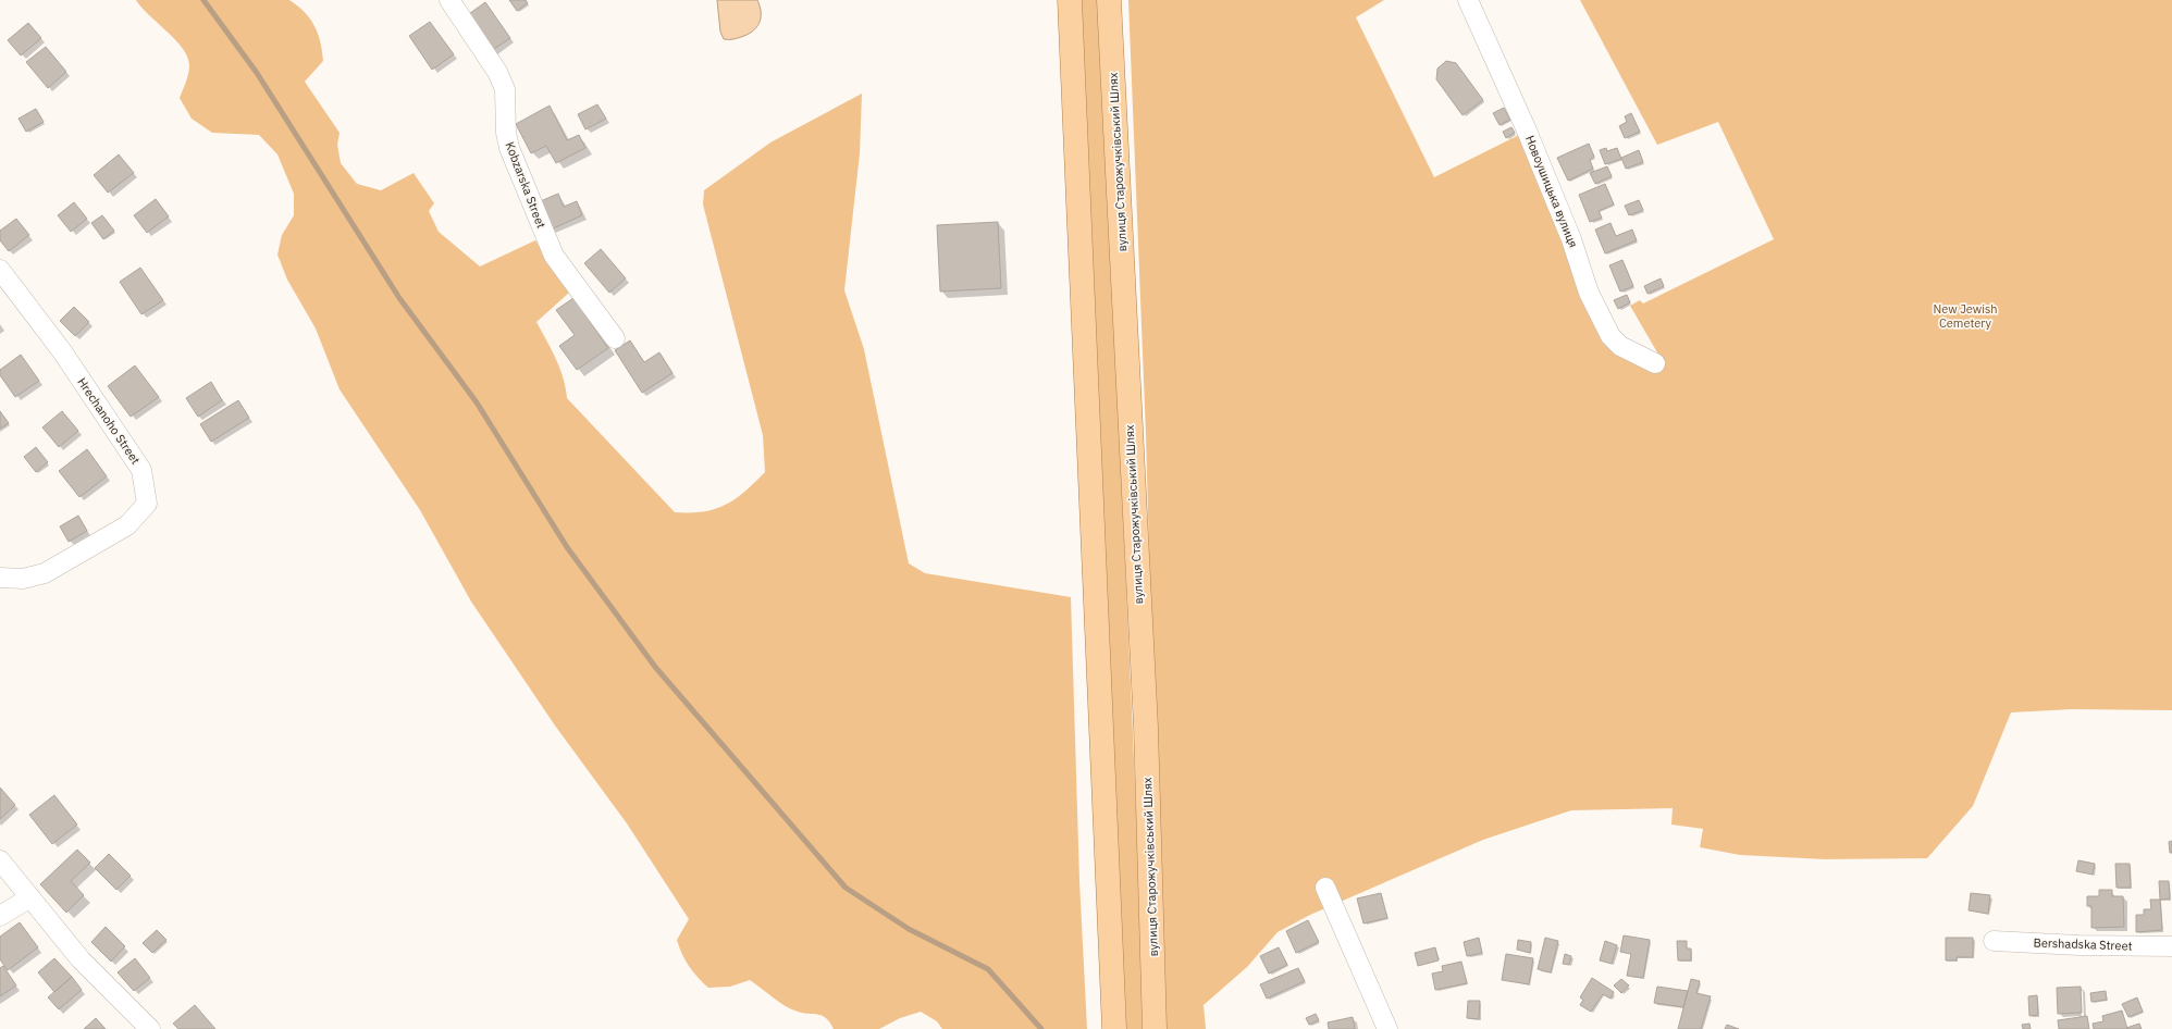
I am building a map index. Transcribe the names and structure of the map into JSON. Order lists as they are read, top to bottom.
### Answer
{
  "streets": {
    "main road": ["вулиця Старожучківський Шлях"],
    "street": [
      "Kobzarska Street",
      "Новоушицька вулиця",
      "Hrechanoho Street",
      "Bershadska Street"
    ]
  },
  "parks": ["New Jewish Cemetery"]
}
